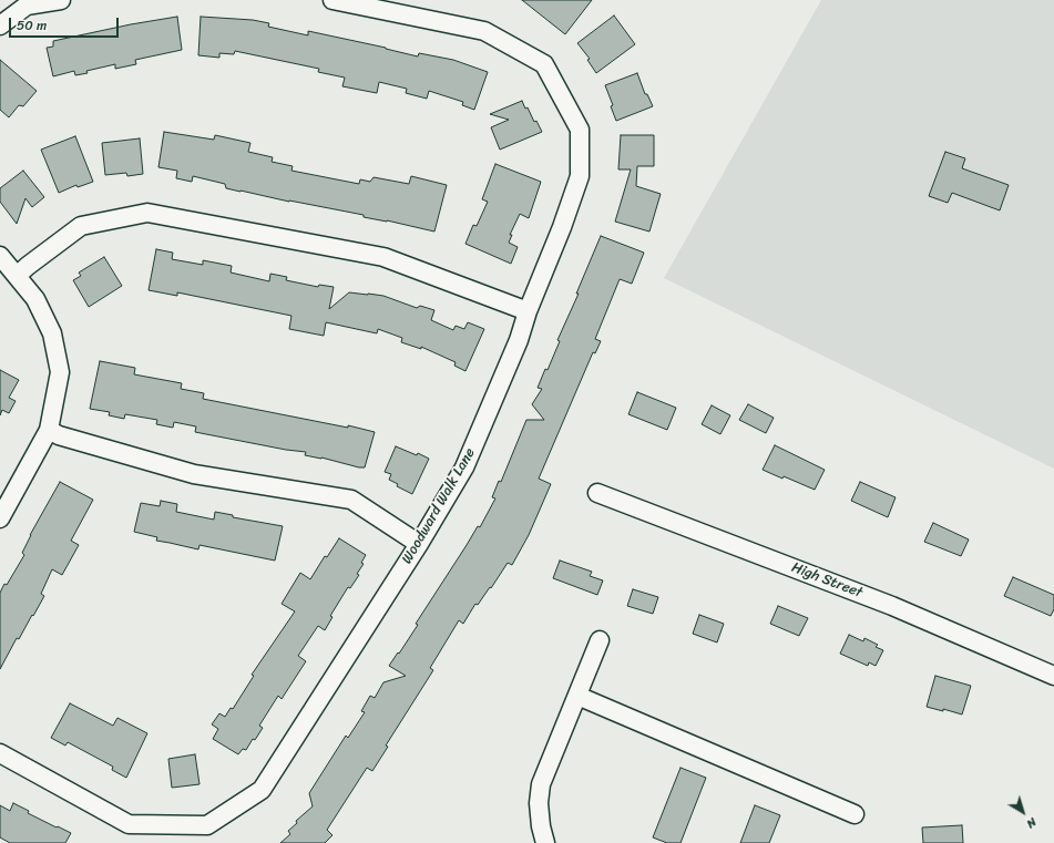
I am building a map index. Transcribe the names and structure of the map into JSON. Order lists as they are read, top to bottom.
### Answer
{
  "streets": {
    "street": ["Woodward Walk Lane", "High Street"]
  },
  "scale_bar": "50 m",
  "north": "bottom right"
}
